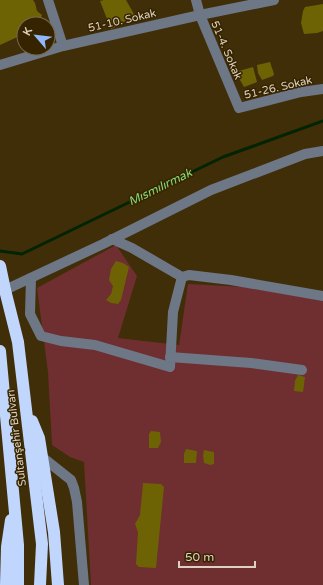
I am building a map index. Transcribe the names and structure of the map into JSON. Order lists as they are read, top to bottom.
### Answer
{
  "streets": {
    "highway": ["Sultanşehir Bulvarı"],
    "street": ["51-10. Sokak", "51-4. Sokak", "51-26. Sokak"]
  },
  "crossings": [
    ["51-10. Sokak", "51-4. Sokak"],
    ["51-4. Sokak", "51-26. Sokak"]
  ],
  "water": ["Mısmılırmak"],
  "scale_bar": "50 m",
  "north": "top left"
}
